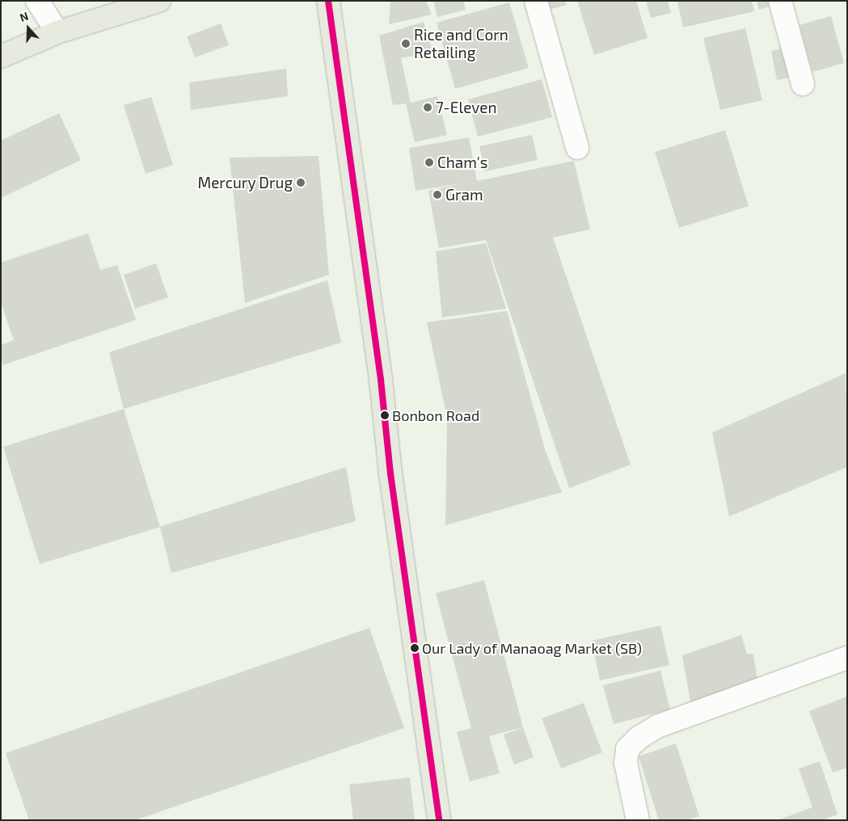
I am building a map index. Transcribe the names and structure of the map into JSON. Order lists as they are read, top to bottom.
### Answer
{
  "places": [
    "Rice and Corn Retailing",
    "7-Eleven",
    "Cham's",
    "Mercury Drug",
    "Gram",
    "Bonbon Road",
    "Our Lady of Manaoag Market (SB)"
  ],
  "north": "top"
}
